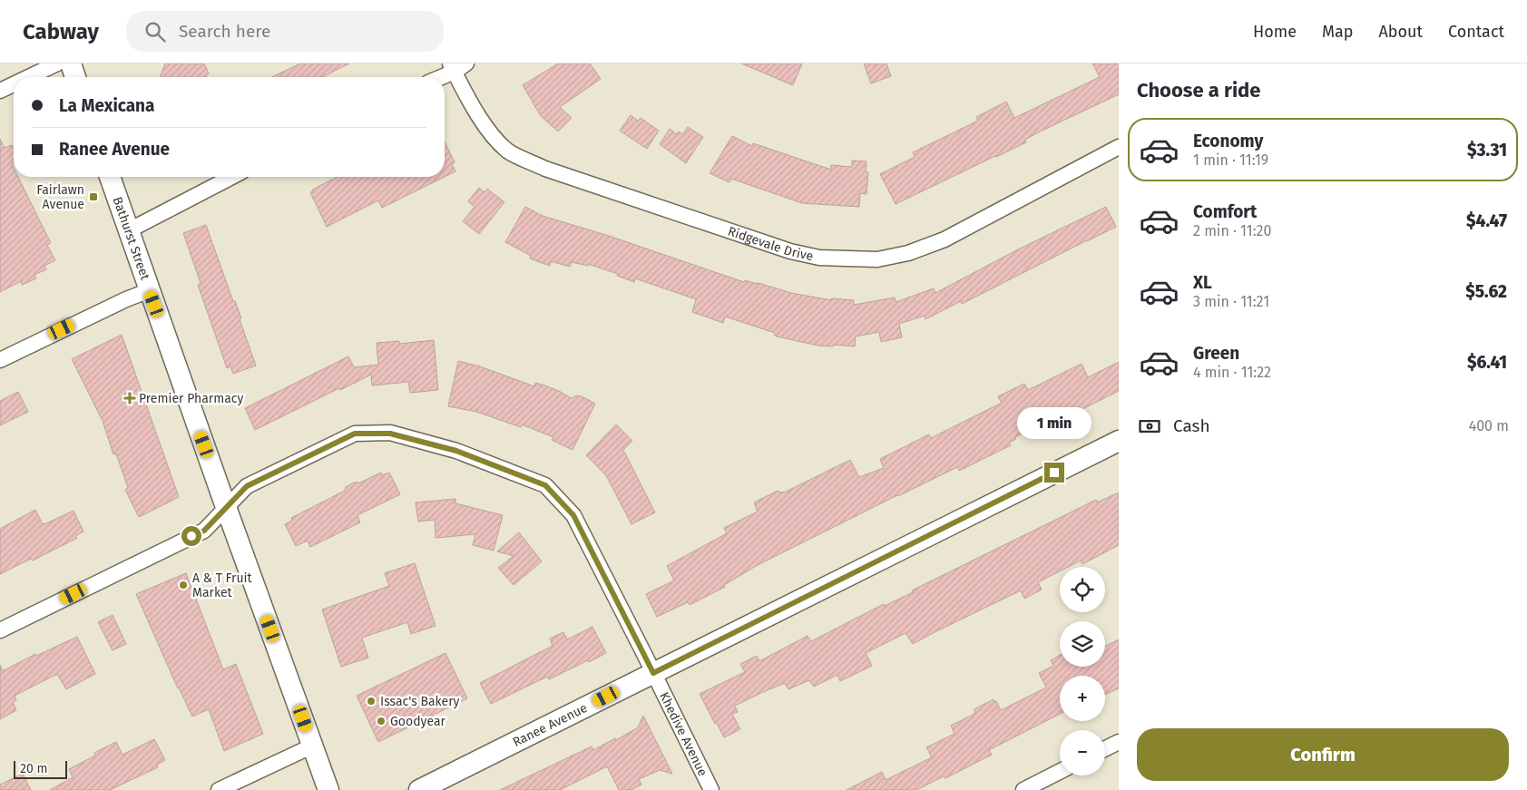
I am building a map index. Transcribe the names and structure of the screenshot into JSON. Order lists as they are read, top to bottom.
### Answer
{
  "streets": {
    "street": [
      "Bathurst Street",
      "Ridgevale Drive",
      "Ranee Avenue",
      "Khedive Avenue"
    ]
  },
  "crossings": [
    ["Bathurst Street", "Khedive Avenue"],
    ["Ranee Avenue", "Khedive Avenue"]
  ],
  "places": {
    "transit": ["Fairlawn Avenue"],
    "health": ["Premier Pharmacy"],
    "other": ["A & T Fruit Market", "Issac's Bakery", "Goodyear"]
  },
  "scale_bar": "20 m",
  "page": {
    "header": "Cabway",
    "search": "Search here",
    "nav": [
      "Home",
      "Map",
      "About",
      "Contact"
    ],
    "heading": "Choose a ride",
    "banner": ["La Mexicana", "Ranee Avenue"],
    "list": [
      {
        "name": "Economy",
        "note": "1 min · 11:19",
        "value": "$3.31"
      },
      {
        "name": "Comfort",
        "note": "2 min · 11:20",
        "value": "$4.47"
      },
      {
        "name": "XL",
        "note": "3 min · 11:21",
        "value": "$5.62"
      },
      {
        "name": "Green",
        "note": "4 min · 11:22",
        "value": "$6.41"
      }
    ],
    "pay": ["Cash", "400 m"],
    "bubble": "1 min",
    "map_buttons": ["+", "−"],
    "buttons": "Confirm",
    "scale": "20 m"
  }
}
